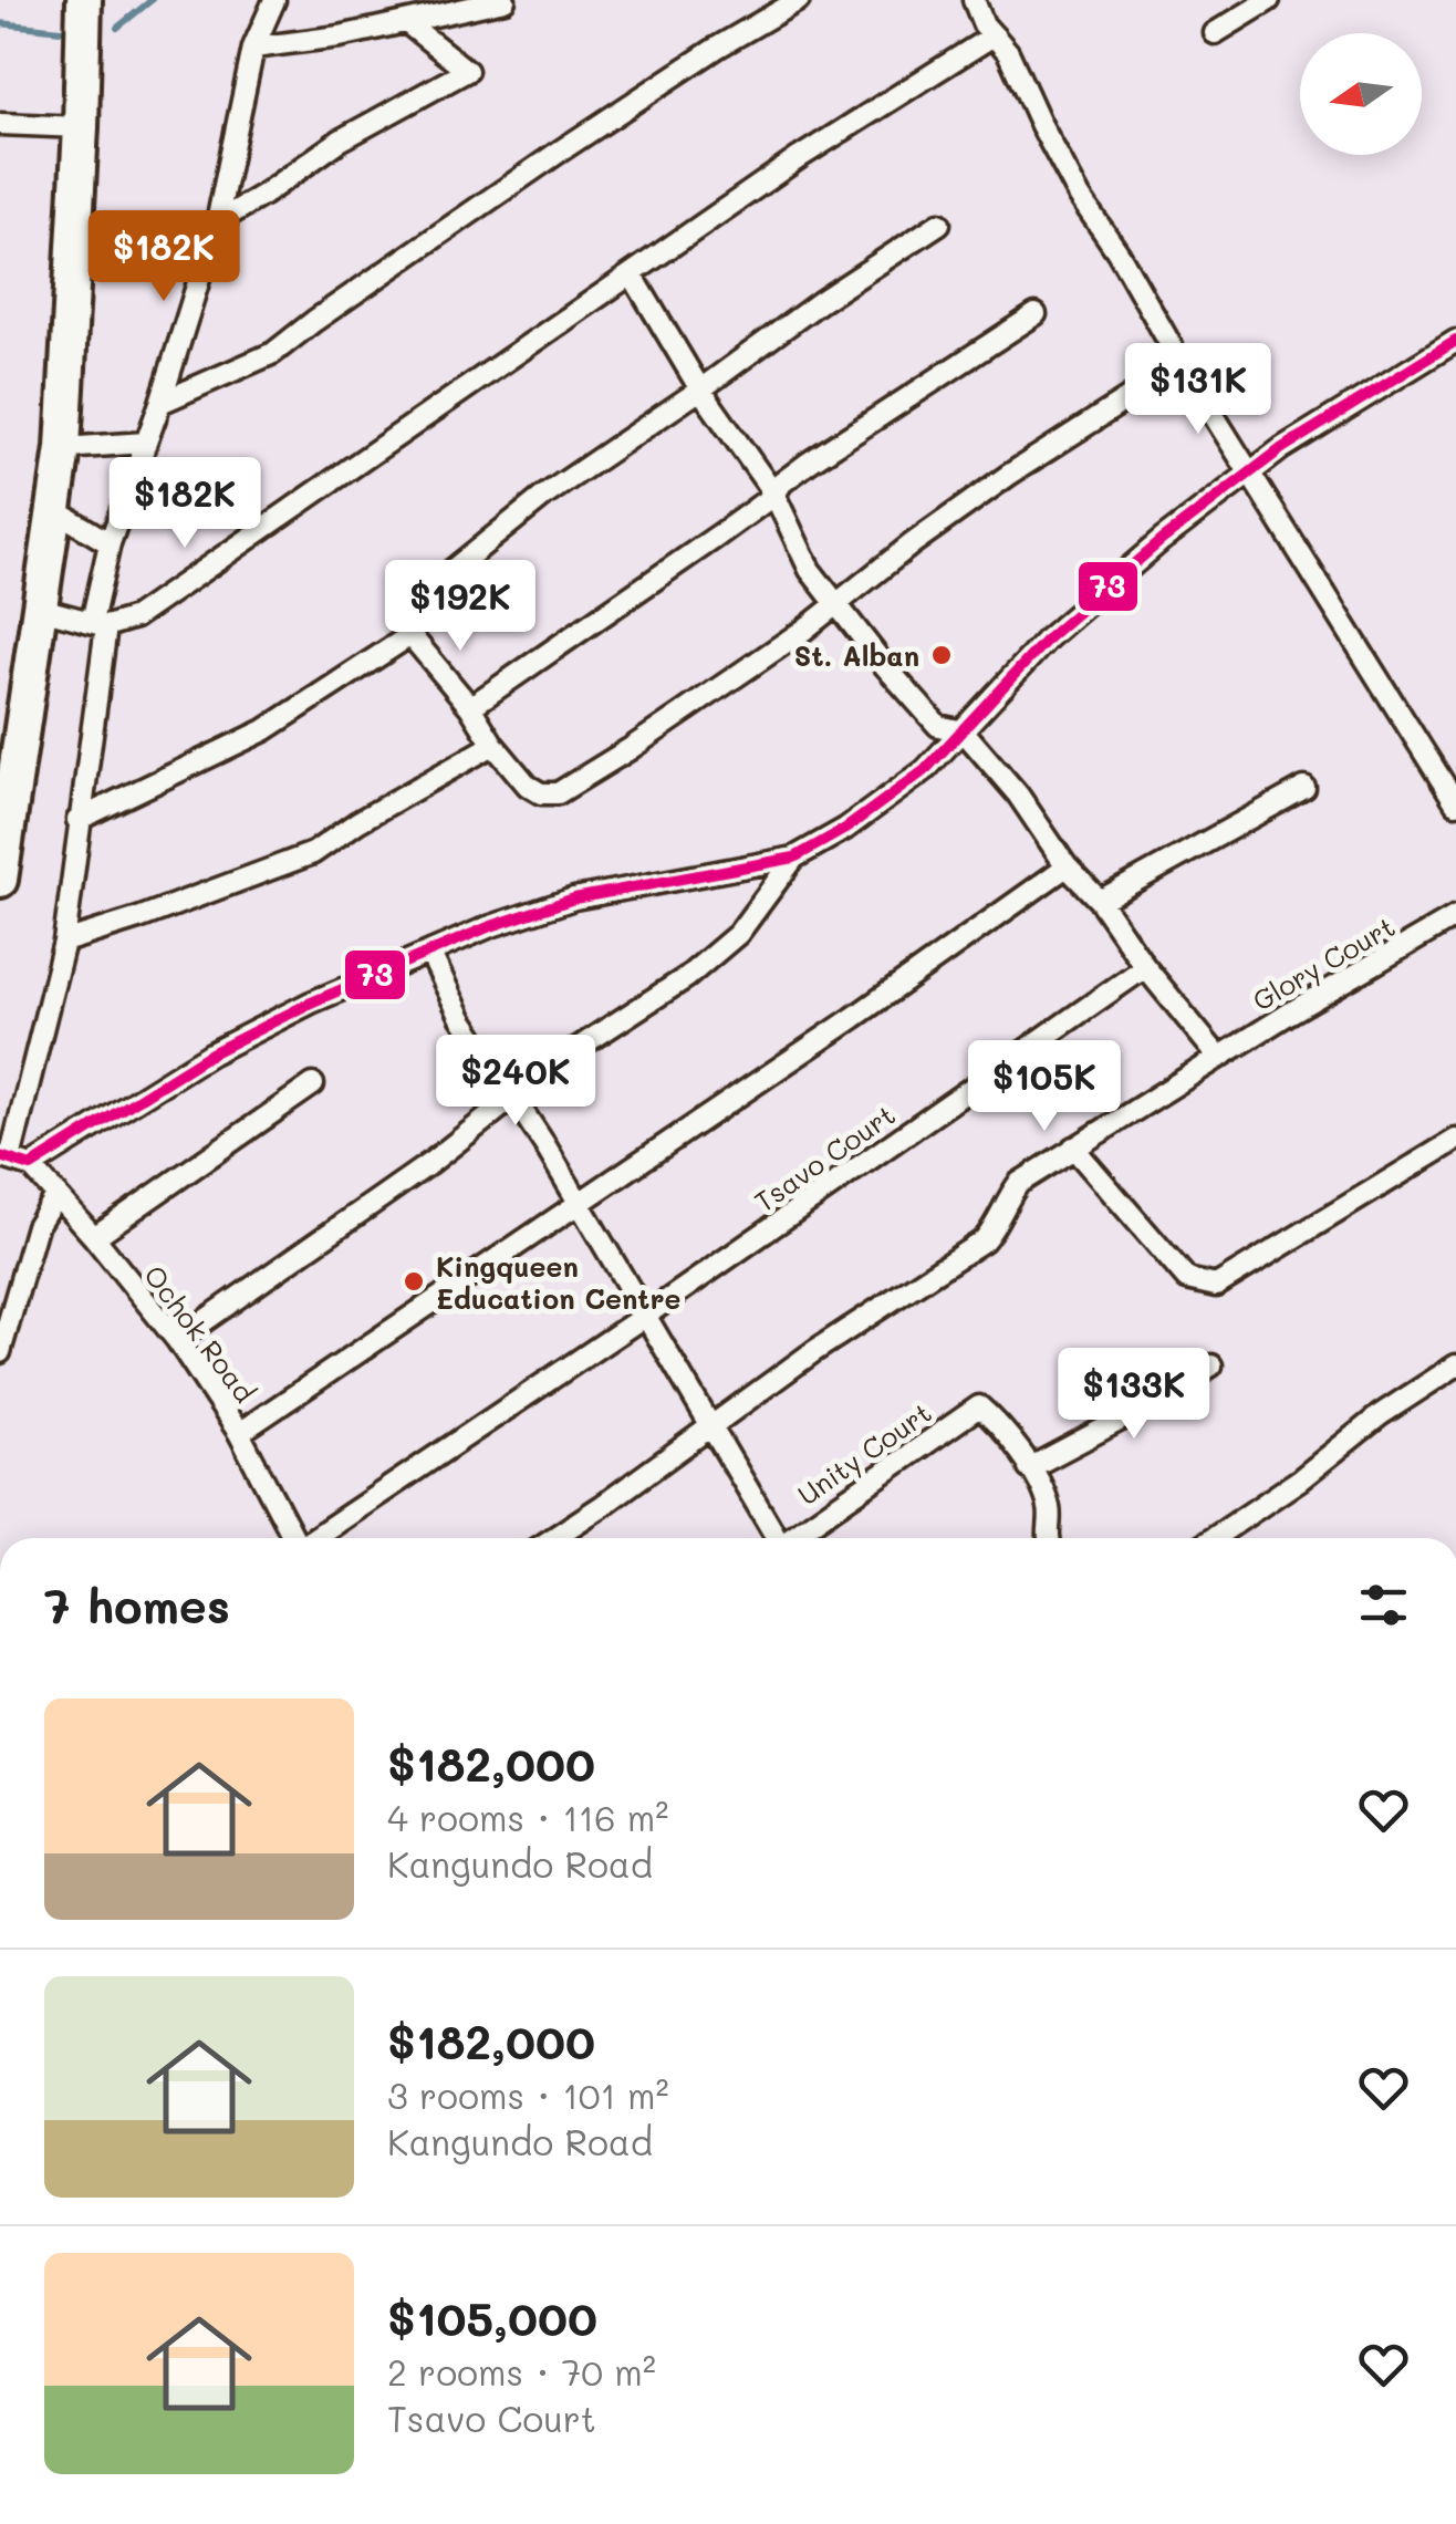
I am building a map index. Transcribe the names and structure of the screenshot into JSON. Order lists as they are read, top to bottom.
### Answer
{
  "streets": {
    "street": [
      "Glory Court",
      "Tsavo Court",
      "Ochok Road",
      "Unity Court"
    ]
  },
  "places": ["St. Alban", "Kingqueen Education Centre"],
  "lines": ["transit line 73"],
  "north": "left",
  "page": {
    "price": [
      "$182K",
      "$131K",
      "$182K",
      "$192K",
      "$240K",
      "$105K",
      "$133K"
    ],
    "heading": "7 homes",
    "list": [
      {
        "name": "$182,000",
        "note": "4 rooms · 116 m² · Kangundo Road"
      },
      {
        "name": "$182,000",
        "note": "3 rooms · 101 m² · Kangundo Road"
      },
      {
        "name": "$105,000",
        "note": "2 rooms · 70 m² · Tsavo Court"
      }
    ]
  }
}
